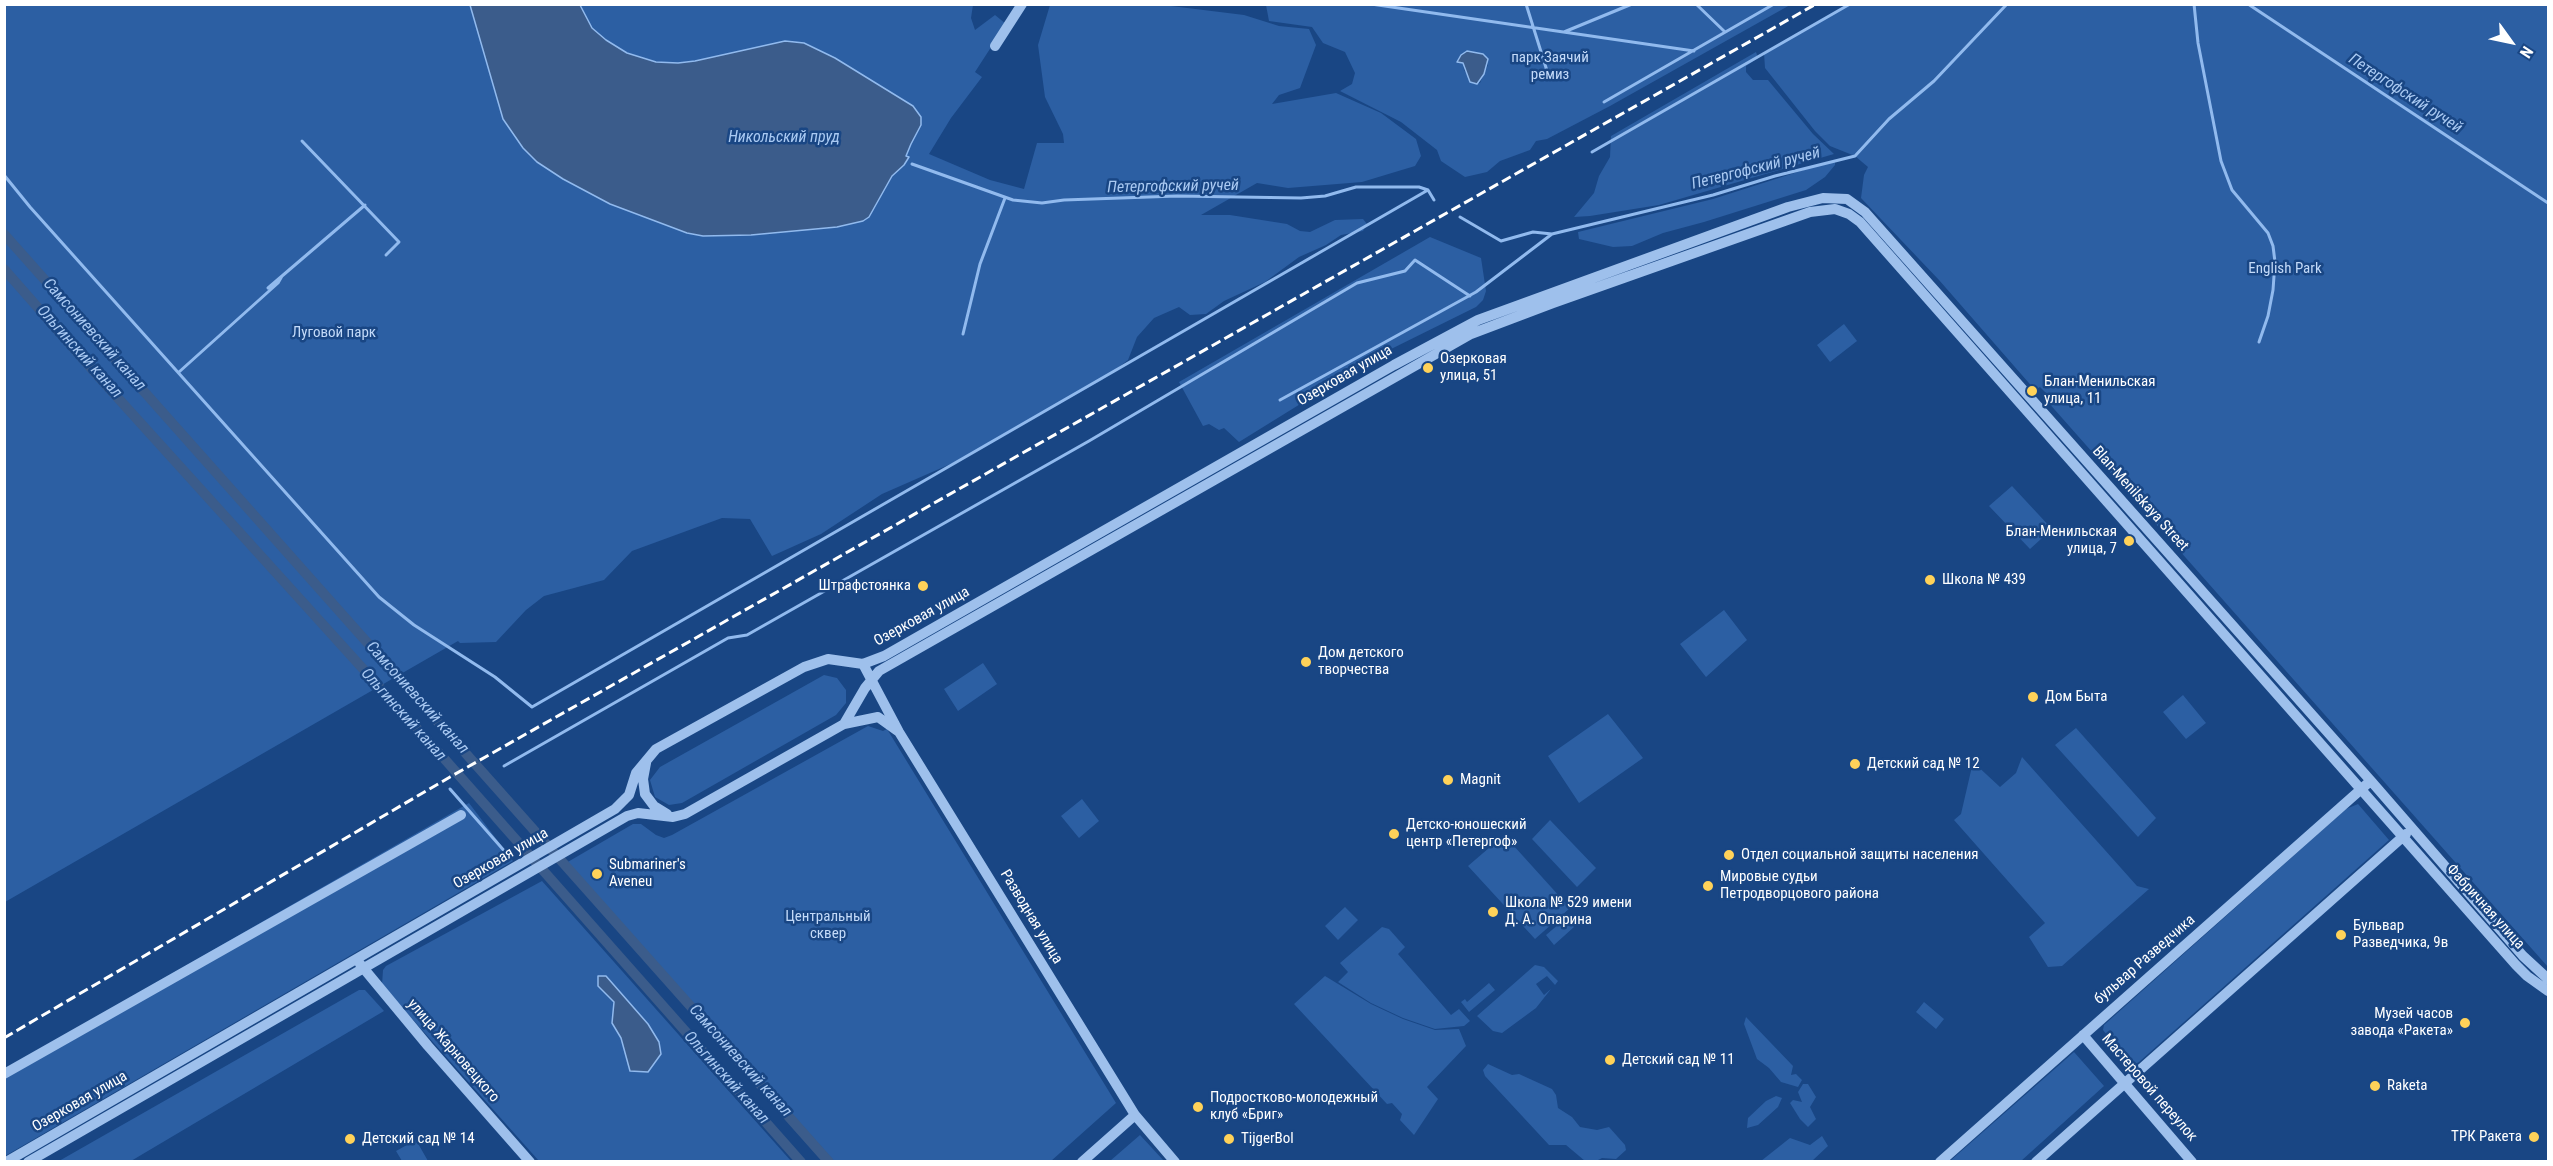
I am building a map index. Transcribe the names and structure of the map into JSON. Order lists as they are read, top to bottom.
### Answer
{
  "streets": {
    "street": [
      "Озерковая улица",
      "Blan-Menilskaya Street",
      "Фабричная улица",
      "Разводная улица",
      "бульвар Разведчика",
      "улица Жарновецкого",
      "Мастеровой переулок"
    ]
  },
  "crossings": [
    ["Озерковая улица", "Blan-Menilskaya Street"],
    ["Озерковая улица", "Разводная улица"],
    ["Озерковая улица", "улица Жарновецкого"],
    ["Blan-Menilskaya Street", "Фабричная улица"],
    ["Blan-Menilskaya Street", "бульвар Разведчика"],
    ["бульвар Разведчика", "Мастеровой переулок"]
  ],
  "water": [
    "Петергофский ручей",
    "Никольский пруд",
    "Самсониевский канал",
    "Ольгинский канал"
  ],
  "parks": [
    "парк Заячий ремиз",
    "English Park",
    "Луговой парк",
    "Центральный сквер"
  ],
  "places": [
    "Озерковая улица, 51",
    "Блан-Менильская улица, 11",
    "Блан-Менильская улица, 7",
    "Школа № 439",
    "Штрафстоянка",
    "Дом детского творчества",
    "Дом Быта",
    "Детский сад № 12",
    "Magnit",
    "Детско-юношеский центр «Петергоф»",
    "Отдел социальной защиты населения",
    "Submariner's Aveneu",
    "Мировые судьи Петродворцового района",
    "Школа № 529 имени Д. А. Опарина",
    "Бульвар Разведчика, 9в",
    "Музей часов завода «Ракета»",
    "Детский сад № 11",
    "Raketa",
    "Подростково-молодежный клуб «Бриг»",
    "ТРК Ракета",
    "Детский сад № 14",
    "TijgerBol"
  ],
  "north": "bottom right"
}
